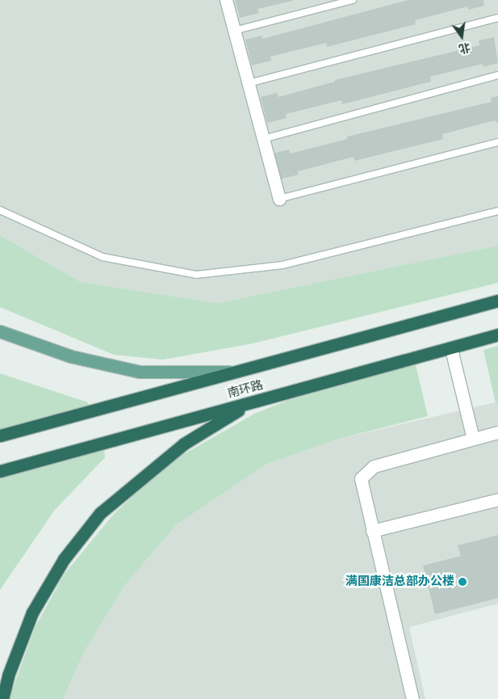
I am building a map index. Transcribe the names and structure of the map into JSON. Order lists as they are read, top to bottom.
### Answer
{
  "streets": {
    "highway": ["南环路"]
  },
  "places": ["满国康洁总部办公楼"],
  "north": "bottom"
}
